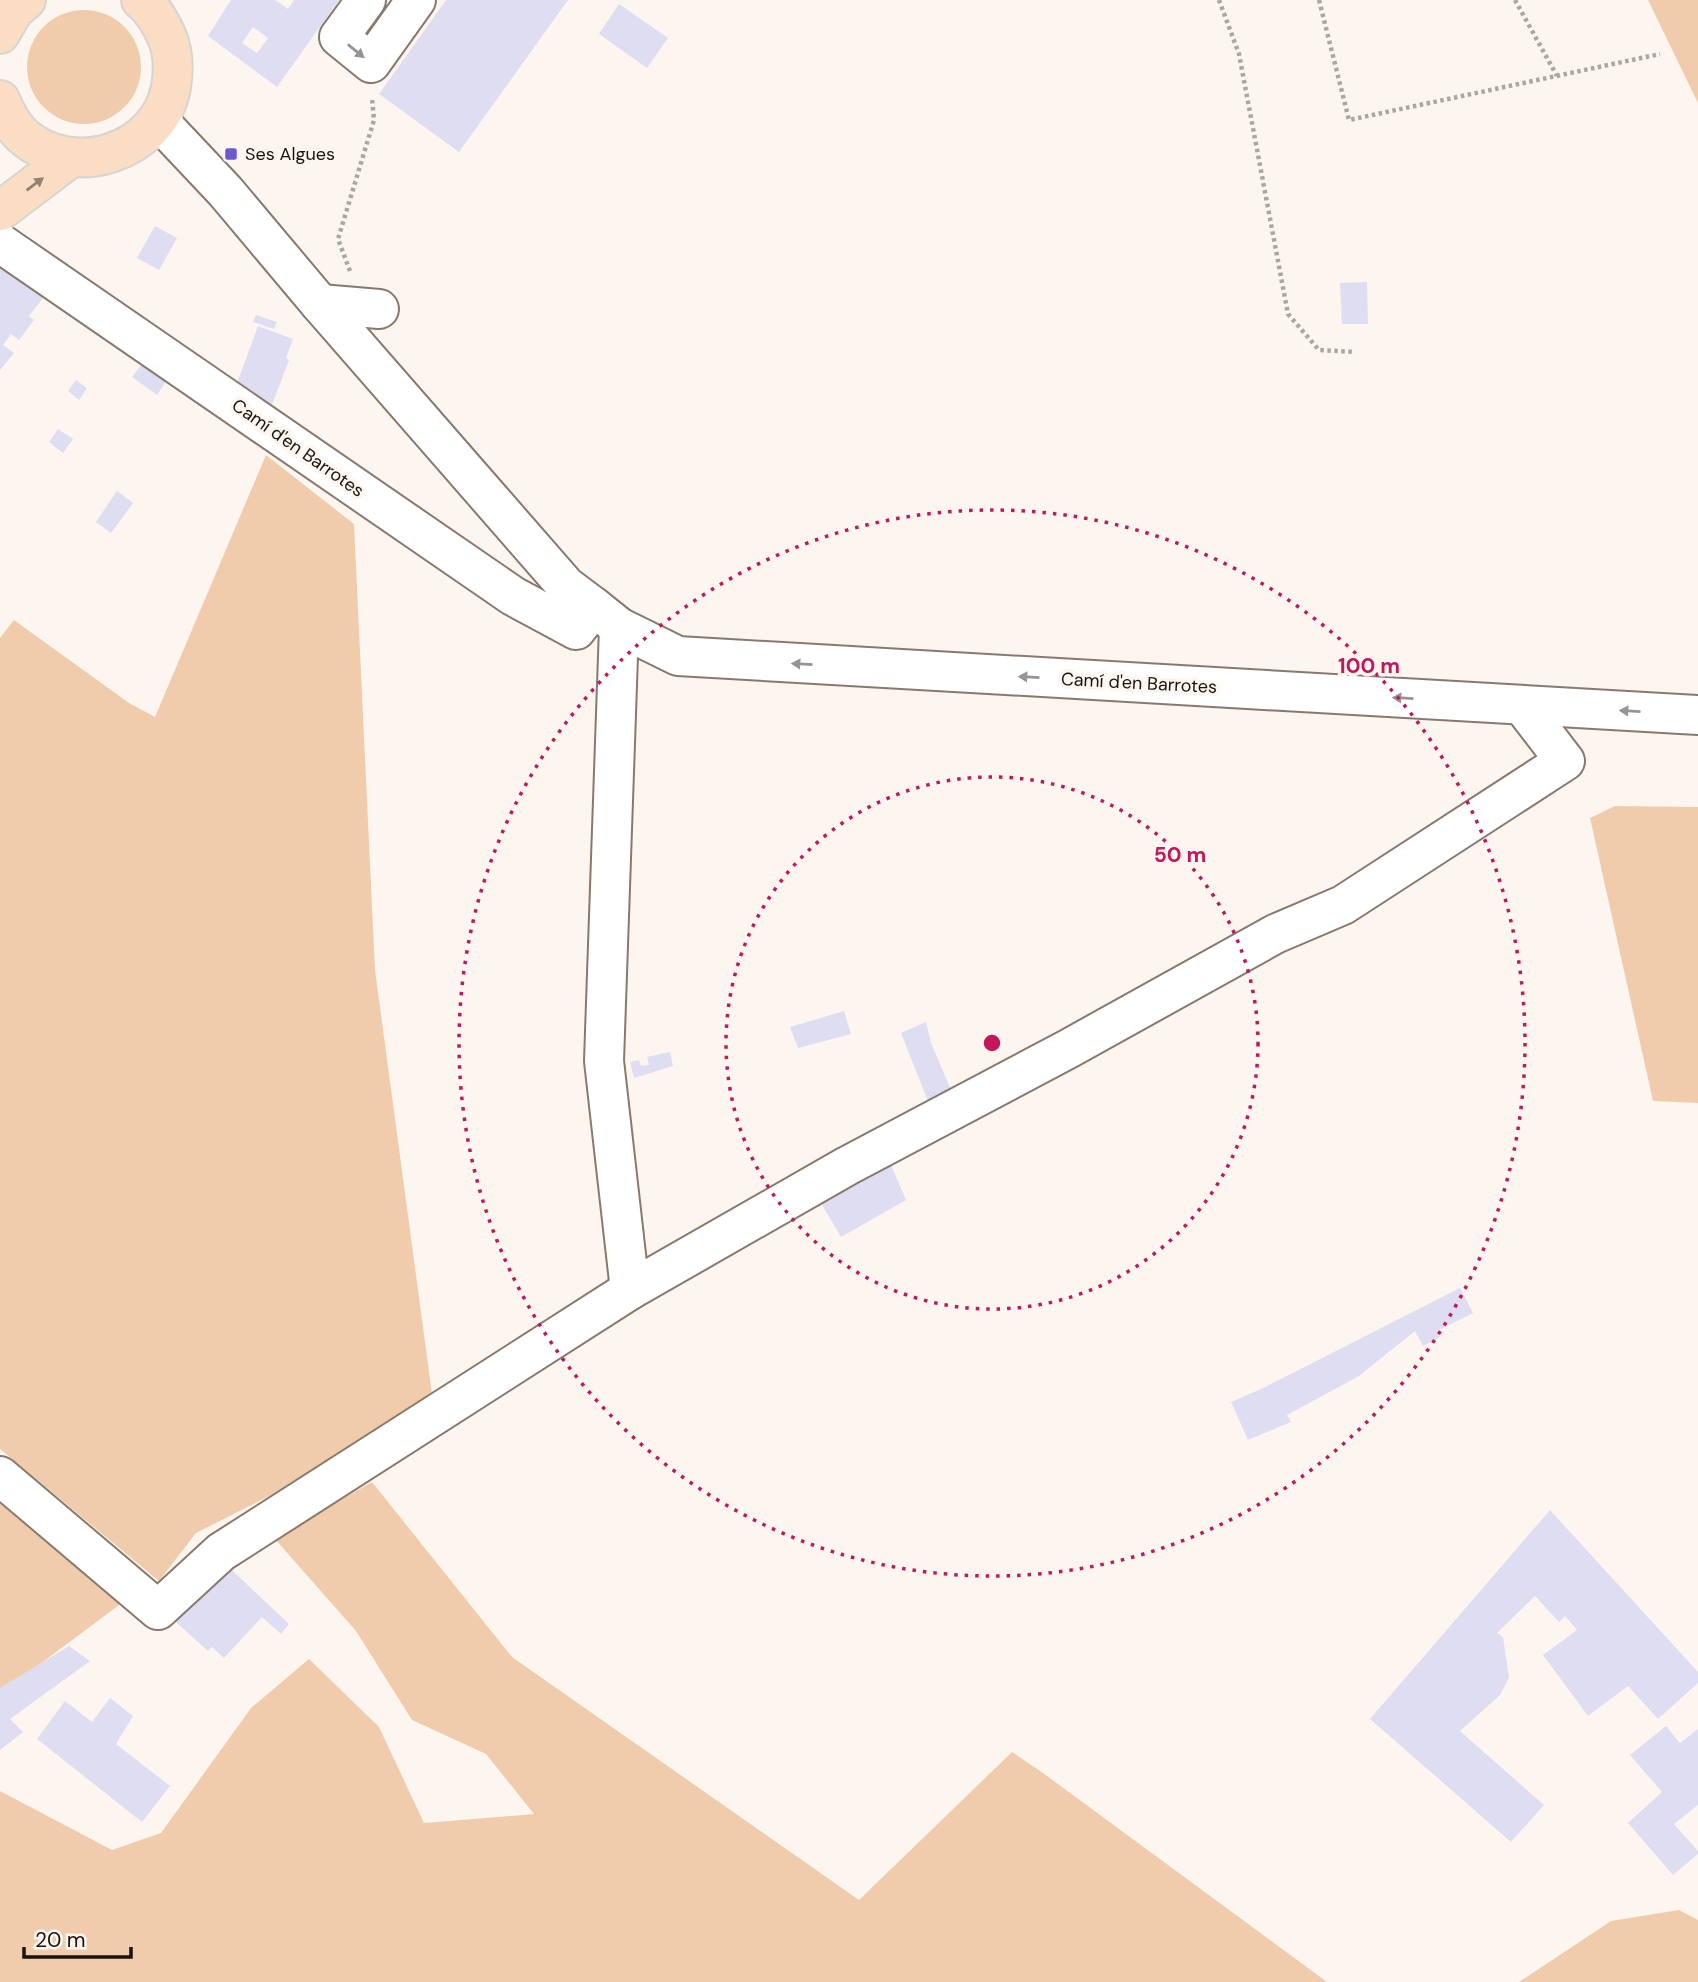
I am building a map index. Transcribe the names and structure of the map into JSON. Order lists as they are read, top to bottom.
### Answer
{
  "streets": {
    "street": ["Camí d'en Barrotes"]
  },
  "one_way": ["Camí d'en Barrotes"],
  "places": {
    "transit": ["Ses Algues"]
  },
  "scale_bar": "20 m",
  "rings": ["100 m", "50 m"]
}
